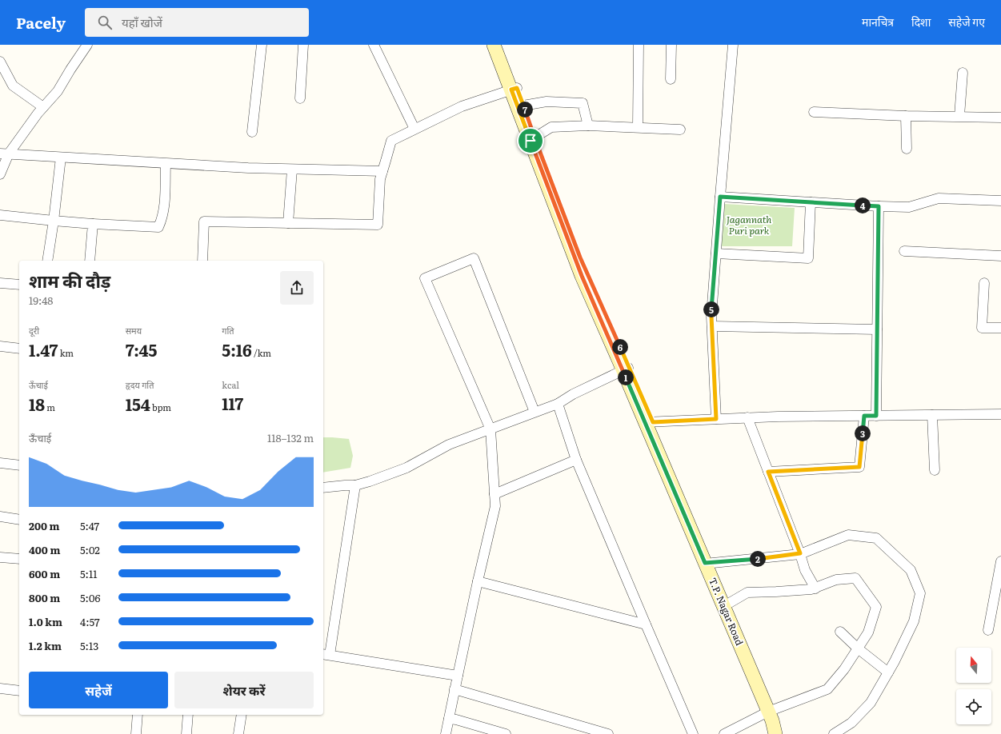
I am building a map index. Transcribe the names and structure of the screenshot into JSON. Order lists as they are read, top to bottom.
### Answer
{
  "streets": {
    "main road": ["T.P. Nagar Road"]
  },
  "parks": ["Jagannath Puri park"],
  "north": "top",
  "page": {
    "header": "Pacely",
    "search": "यहाँ खोजें",
    "nav": ["मानचित्र", "दिशा", "सहेजे गए"],
    "pins": [
      "7",
      "4",
      "5",
      "6",
      "1",
      "3",
      "2"
    ],
    "heading": ["शाम की दौड़", "19:48"],
    "stats": [
      ["दूरी", "1.47 km"],
      ["समय", "7:45"],
      ["गति", "5:16 /km"],
      ["ऊँचाई", "18 m"],
      ["हृदय गति", "154 bpm"],
      ["kcal", "117"]
    ],
    "chart": ["ऊँचाई", "118–132 m"],
    "list": [
      {
        "name": "200 m",
        "note": "5:47"
      },
      {
        "name": "400 m",
        "note": "5:02"
      },
      {
        "name": "600 m",
        "note": "5:11"
      },
      {
        "name": "800 m",
        "note": "5:06"
      },
      {
        "name": "1.0 km",
        "note": "4:57"
      },
      {
        "name": "1.2 km",
        "note": "5:13"
      }
    ],
    "buttons": ["सहेजें", "शेयर करें"]
  }
}
